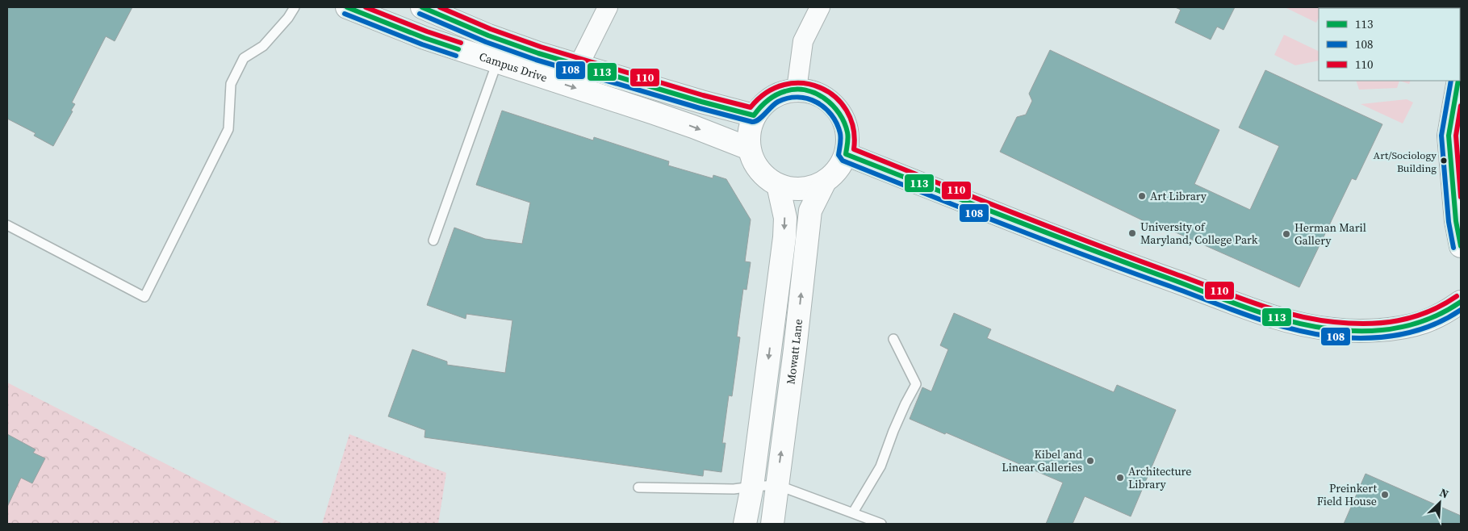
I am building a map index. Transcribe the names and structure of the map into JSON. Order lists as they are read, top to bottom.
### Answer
{
  "streets": {
    "street": ["Campus Drive", "Mowatt Lane"]
  },
  "crossings": [
    ["Campus Drive", "Mowatt Lane"]
  ],
  "places": [
    "Art/Sociology Building",
    "Art Library",
    "University of Maryland, College Park",
    "Herman Maril Gallery",
    "Kibel and Linear Galleries",
    "Architecture Library",
    "Preinkert Field House"
  ],
  "lines": ["transit line 113", "transit line 110", "transit line 108"],
  "legend": ["113", "108", "110"],
  "north": "top right"
}
